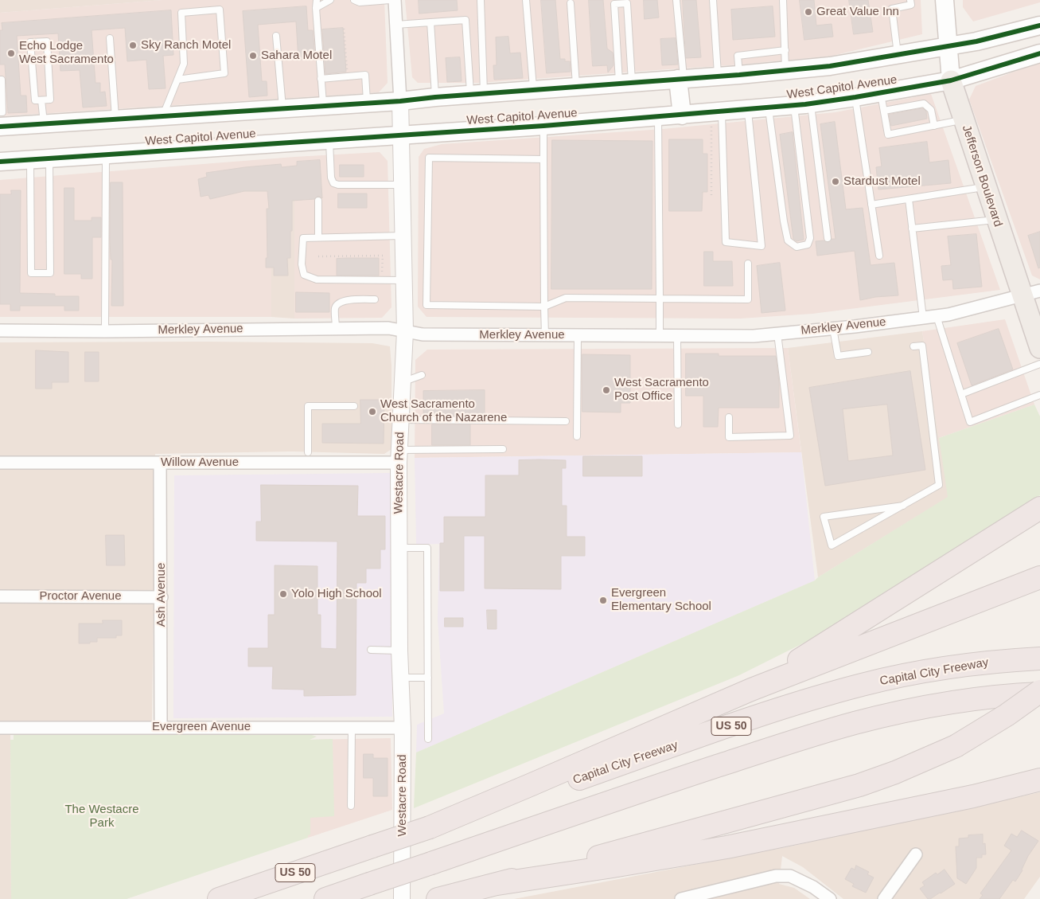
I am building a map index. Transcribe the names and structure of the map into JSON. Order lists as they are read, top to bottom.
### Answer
{
  "streets": {
    "highway": ["Capital City Freeway", "US 50"],
    "main road": ["West Capitol Avenue", "Jefferson Boulevard"],
    "street": [
      "Merkley Avenue",
      "Willow Avenue",
      "Westacre Road",
      "Ash Avenue",
      "Proctor Avenue",
      "Evergreen Avenue"
    ]
  },
  "crossings": [
    ["West Capitol Avenue", "Jefferson Boulevard"],
    ["West Capitol Avenue", "Westacre Road"],
    ["Jefferson Boulevard", "Merkley Avenue"],
    ["Merkley Avenue", "Westacre Road"],
    ["Willow Avenue", "Westacre Road"],
    ["Willow Avenue", "Ash Avenue"],
    ["Westacre Road", "Evergreen Avenue"],
    ["Ash Avenue", "Proctor Avenue"],
    ["Ash Avenue", "Evergreen Avenue"]
  ],
  "parks": ["The Westacre Park"],
  "places": [
    "Great Value Inn",
    "Sky Ranch Motel",
    "Echo Lodge West Sacramento",
    "Sahara Motel",
    "Stardust Motel",
    "West Sacramento Post Office",
    "West Sacramento Church of the Nazarene",
    "Yolo High School",
    "Evergreen Elementary School"
  ]
}
